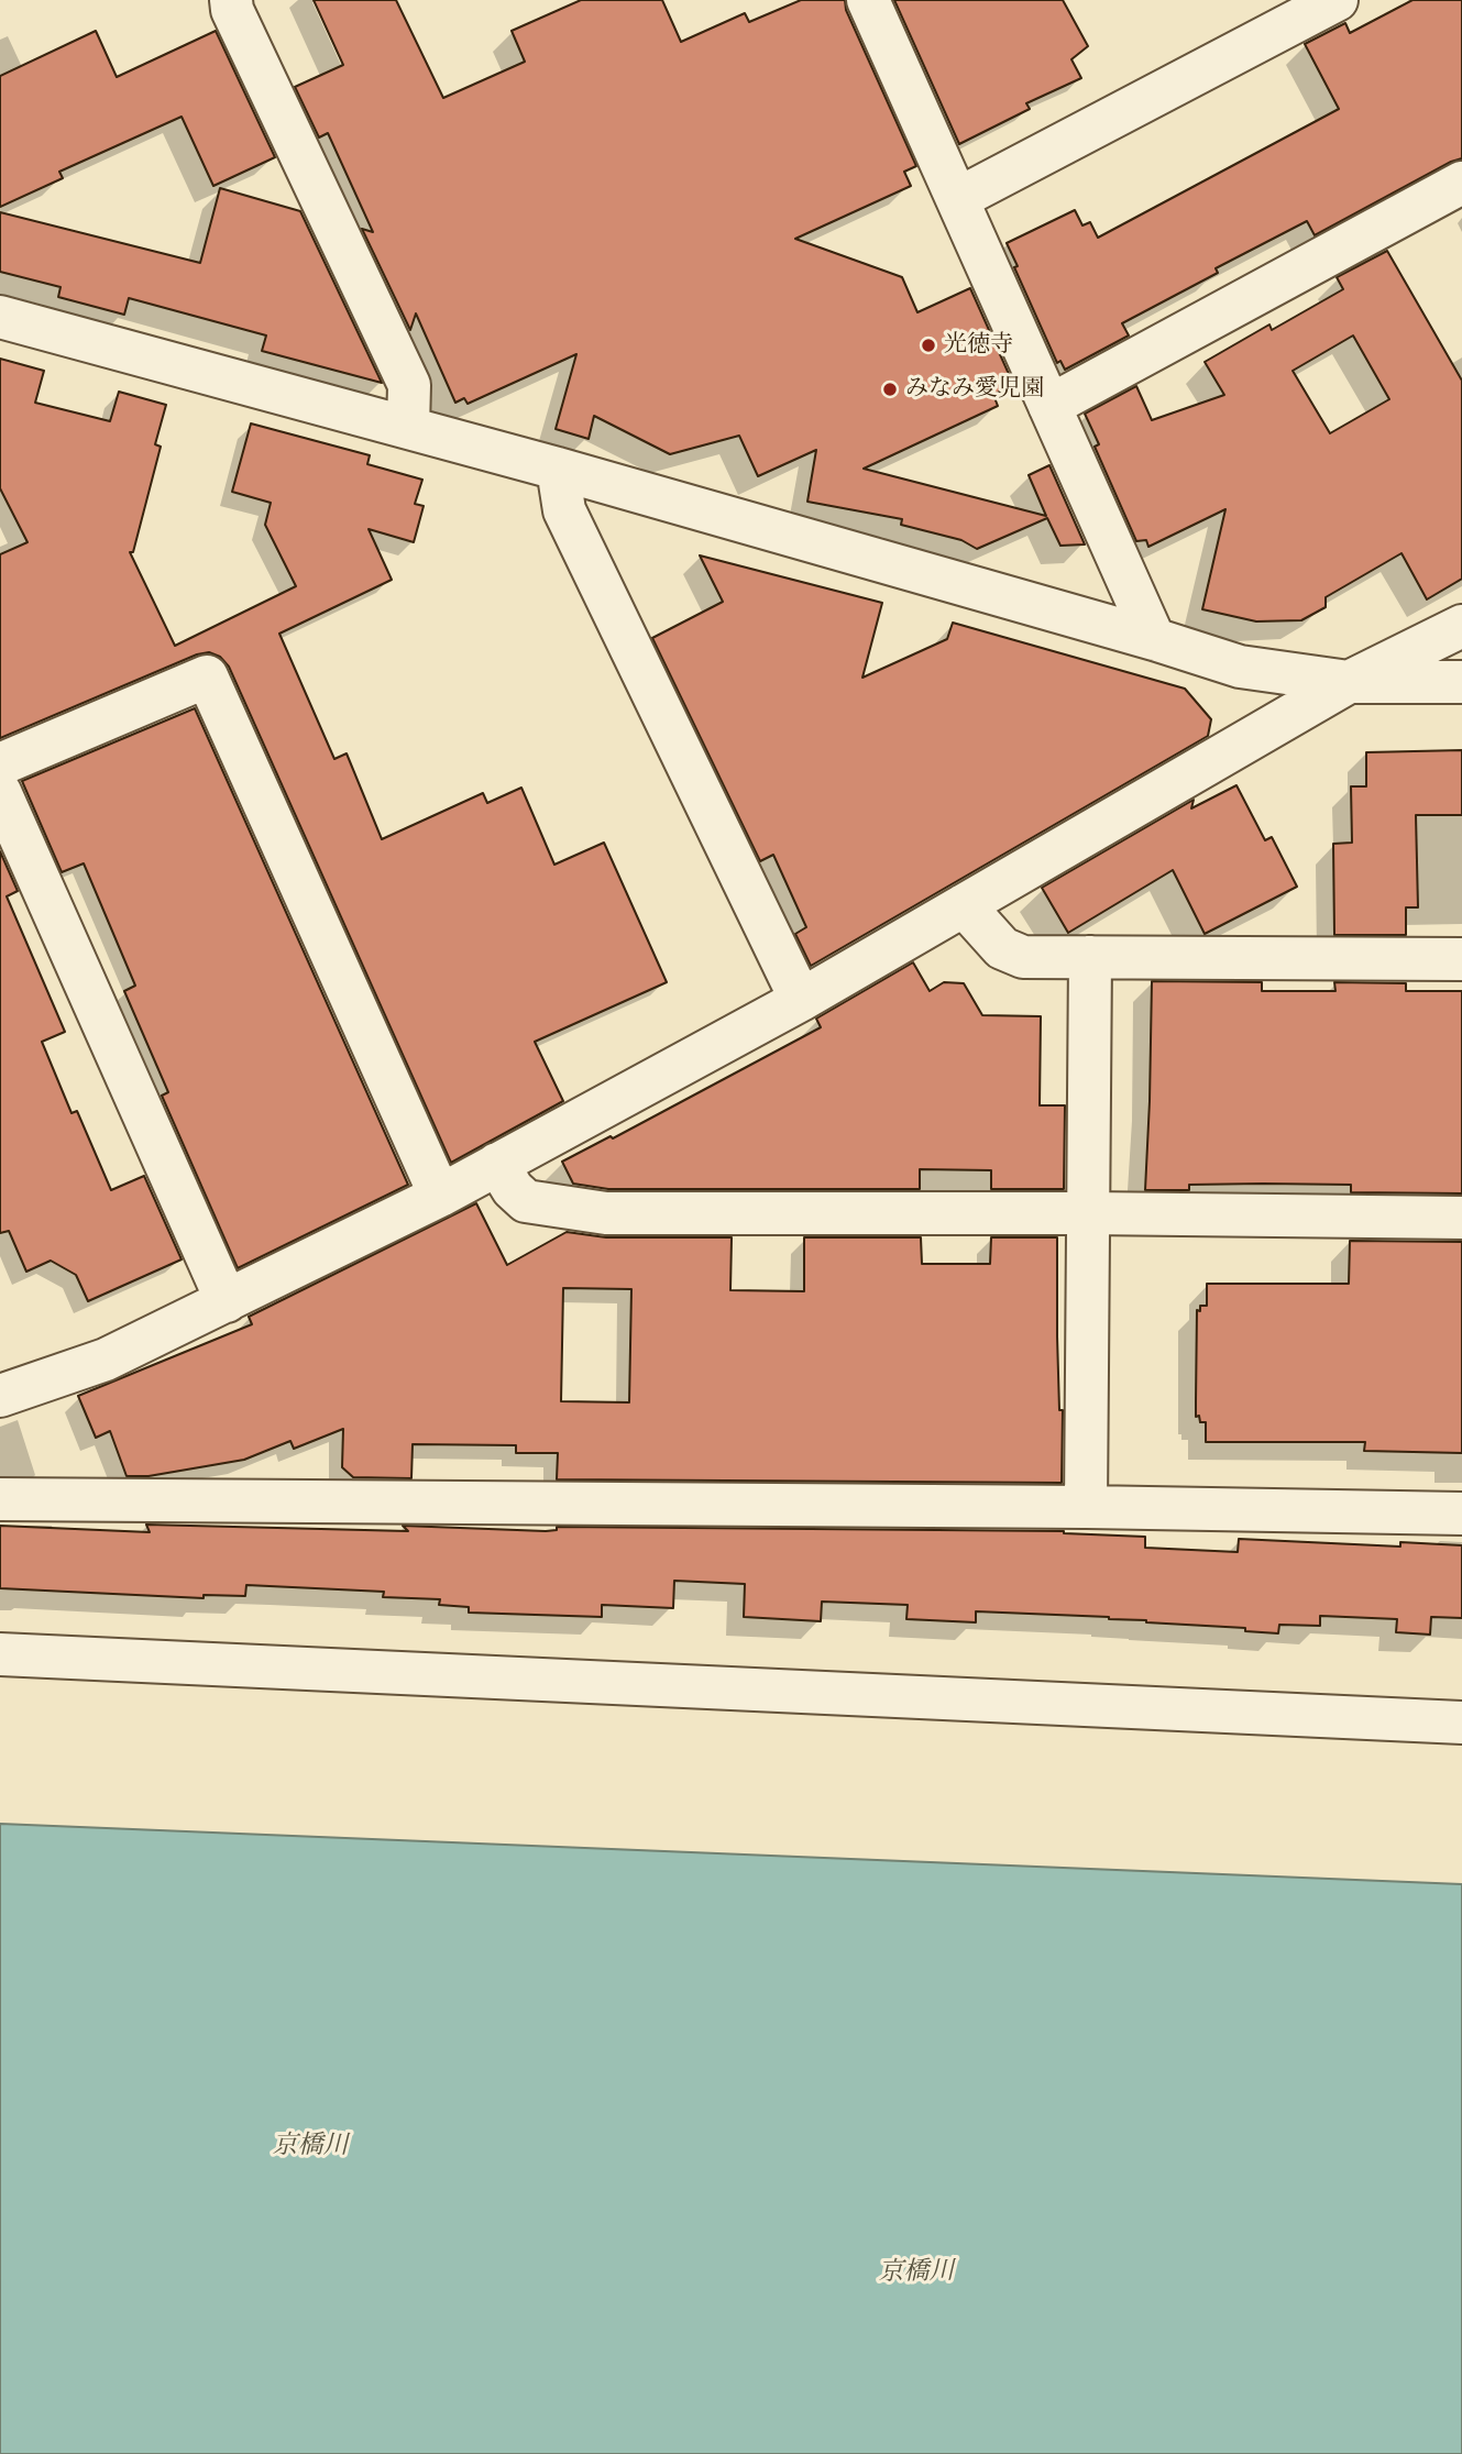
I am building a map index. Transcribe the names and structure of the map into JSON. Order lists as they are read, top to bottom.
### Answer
{
  "water": ["京橋川"],
  "places": ["光徳寺", "みなみ愛児園"]
}
